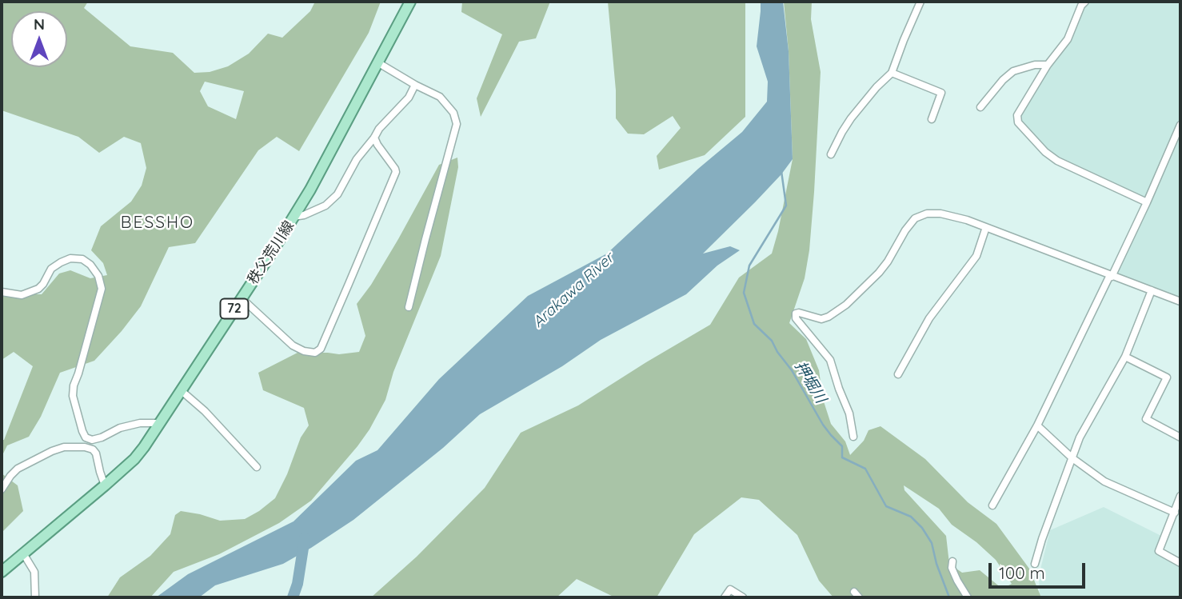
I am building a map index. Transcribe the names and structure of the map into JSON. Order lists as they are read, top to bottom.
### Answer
{
  "streets": {
    "main road": ["秩父荒川線", "72"]
  },
  "districts": ["BESSHO"],
  "water": ["Arakawa River", "押堀川"],
  "scale_bar": "100 m",
  "north": "top"
}
